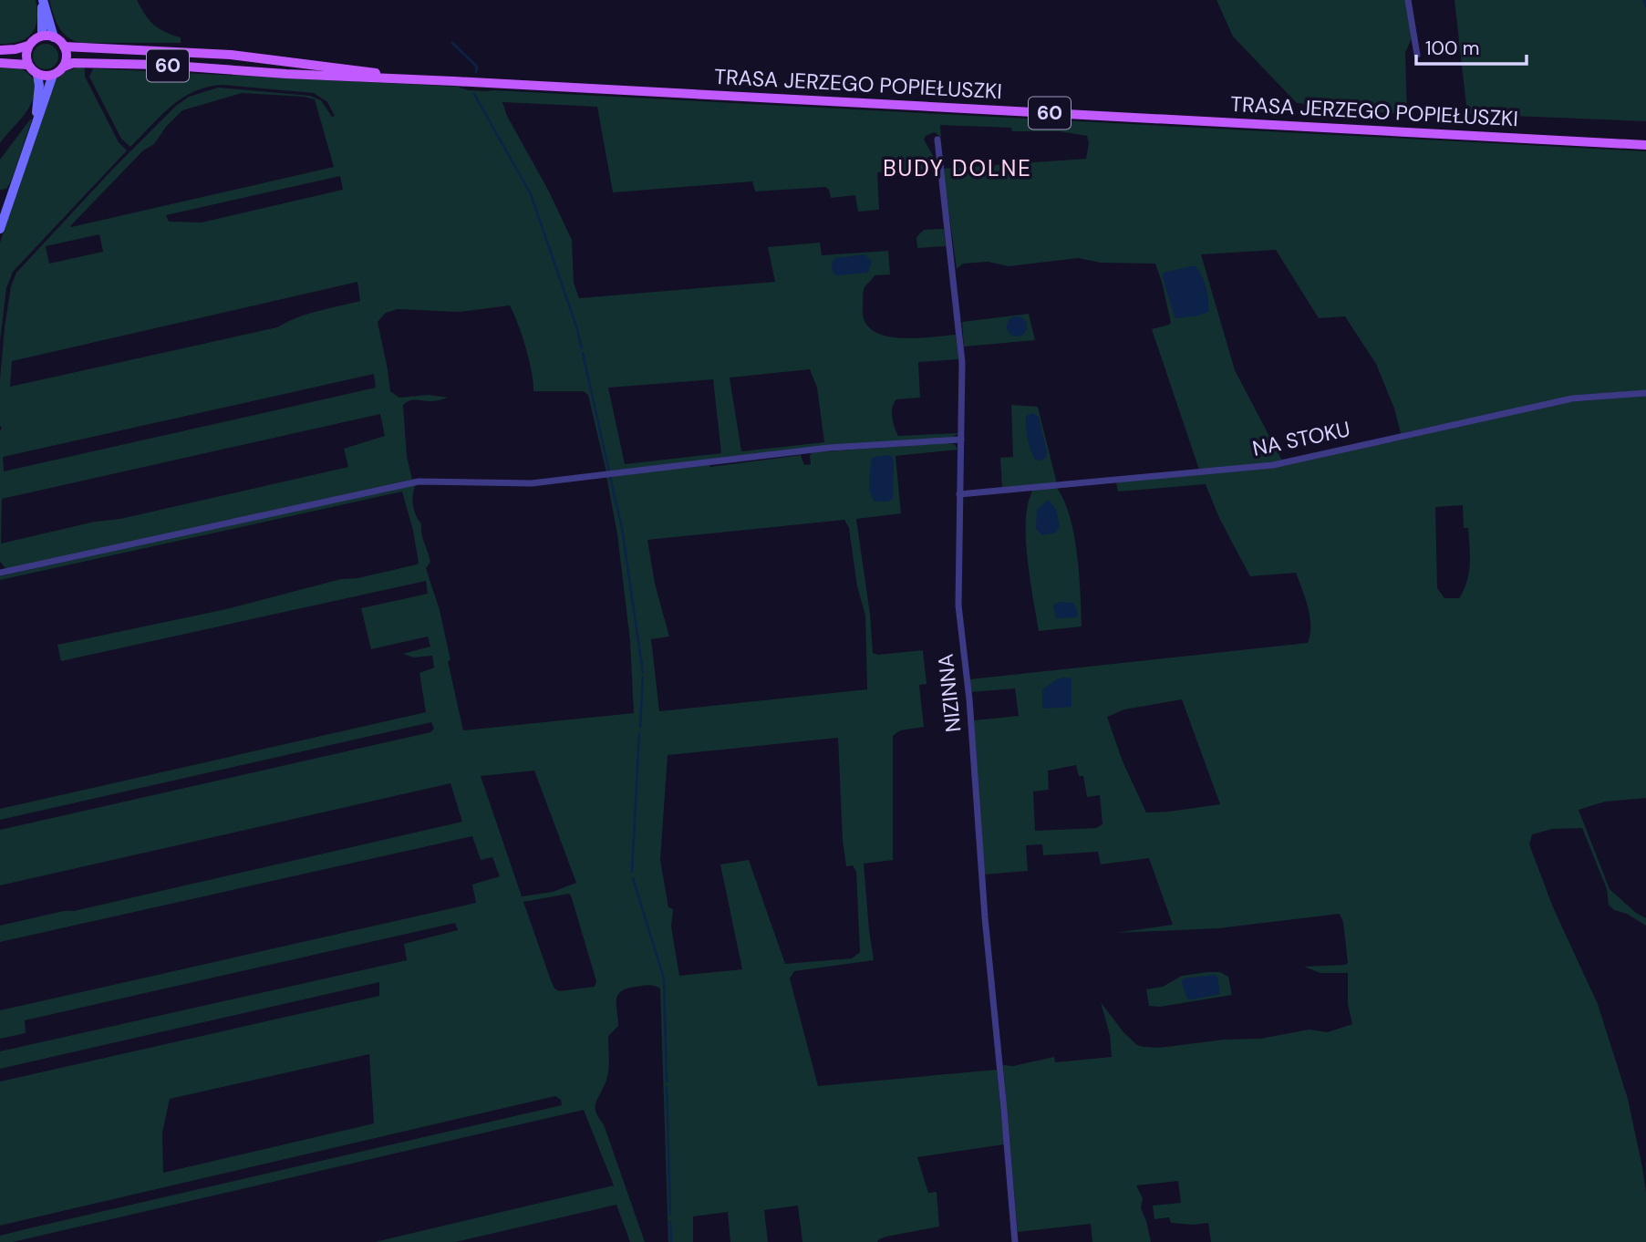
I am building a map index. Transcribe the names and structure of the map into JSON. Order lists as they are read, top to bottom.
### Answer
{
  "streets": {
    "main road": ["60", "TRASA JERZEGO POPIEŁUSZKI"],
    "street": ["NA STOKU", "NIZINNA"]
  },
  "crossings": [
    ["NA STOKU", "NIZINNA"]
  ],
  "districts": ["BUDY DOLNE"],
  "scale_bar": "100 m"
}
